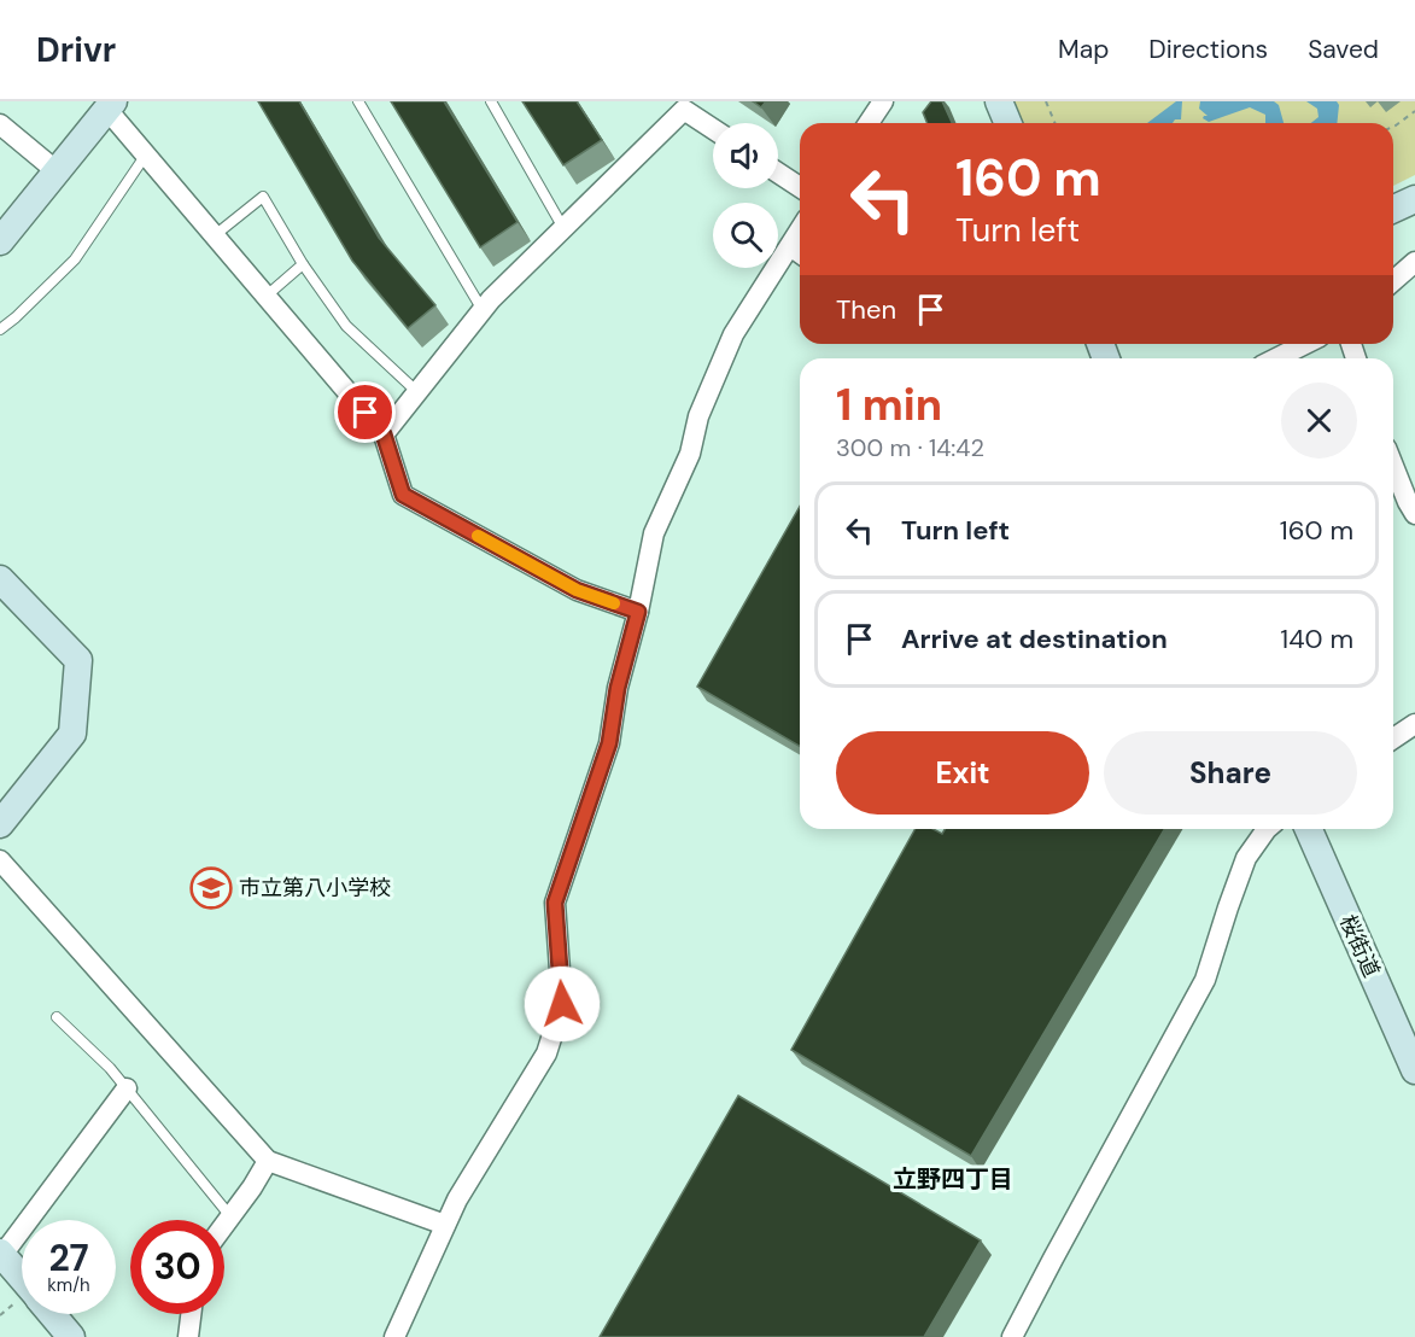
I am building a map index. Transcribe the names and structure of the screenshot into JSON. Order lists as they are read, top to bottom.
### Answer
{
  "streets": {
    "street": ["桜街道"]
  },
  "districts": ["立野四丁目"],
  "places": {
    "school or university": ["市立第八小学校"]
  },
  "page": {
    "header": "Drivr",
    "nav": ["Map", "Directions", "Saved"],
    "turn": ["160 m", "Turn left"],
    "then": "Then",
    "heading": ["1 min", "300 m · 14:42"],
    "list": [
      {
        "name": "Turn left",
        "value": "160 m"
      },
      {
        "name": "Arrive at destination",
        "value": "140 m"
      }
    ],
    "buttons": ["Exit", "Share"],
    "speed": "27 km/h",
    "limit": "30"
  }
}
